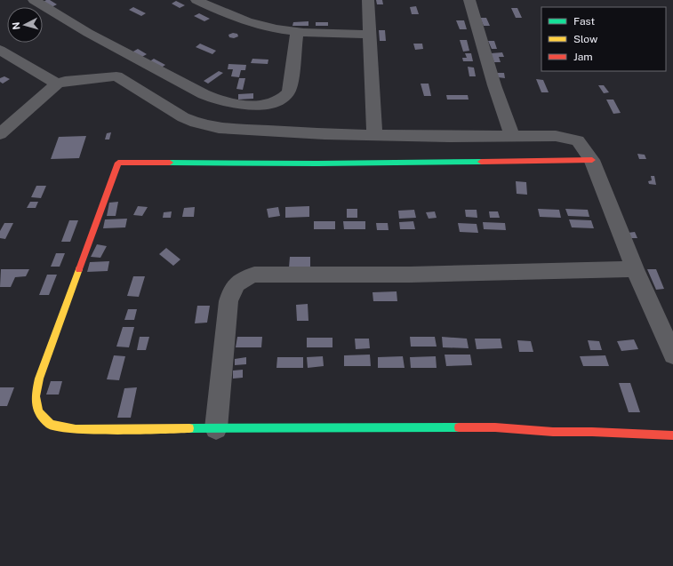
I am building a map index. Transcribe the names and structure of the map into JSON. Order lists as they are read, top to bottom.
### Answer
{
  "legend": ["Fast", "Slow", "Jam"],
  "north": "left"
}
